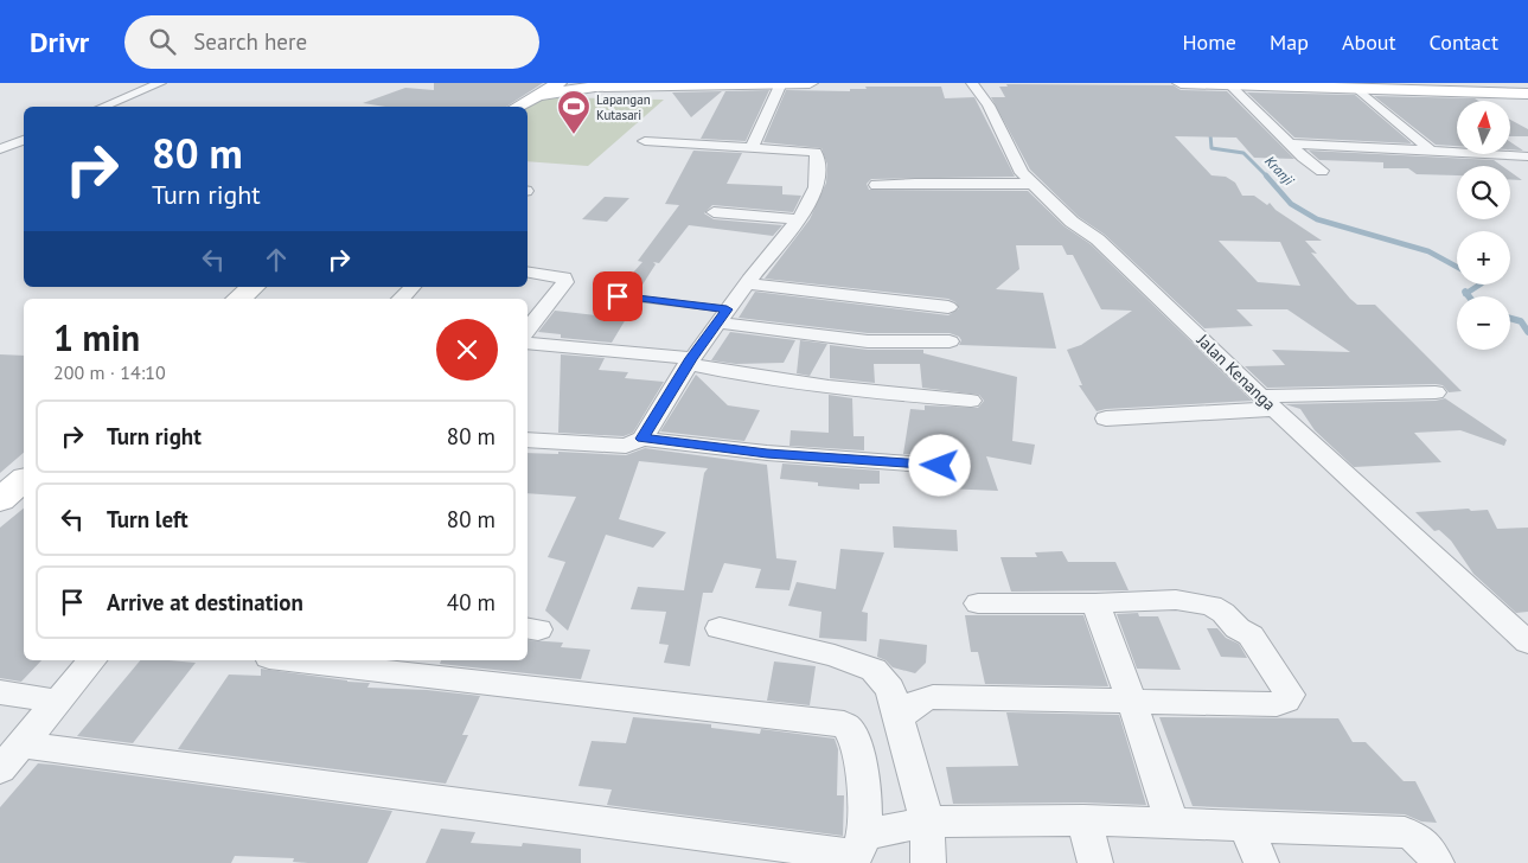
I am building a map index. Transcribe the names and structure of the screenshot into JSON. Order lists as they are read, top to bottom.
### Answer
{
  "streets": {
    "street": ["Jalan Kenanga"]
  },
  "water": ["Kranji"],
  "places": {
    "sports": ["Lapangan Kutasari"]
  },
  "north": "top",
  "page": {
    "header": "Drivr",
    "search": "Search here",
    "nav": [
      "Home",
      "Map",
      "About",
      "Contact"
    ],
    "map_buttons": ["+", "−"],
    "turn": ["80 m", "Turn right"],
    "heading": ["1 min", "200 m · 14:10"],
    "list": [
      {
        "name": "Turn right",
        "value": "80 m"
      },
      {
        "name": "Turn left",
        "value": "80 m"
      },
      {
        "name": "Arrive at destination",
        "value": "40 m"
      }
    ]
  }
}
